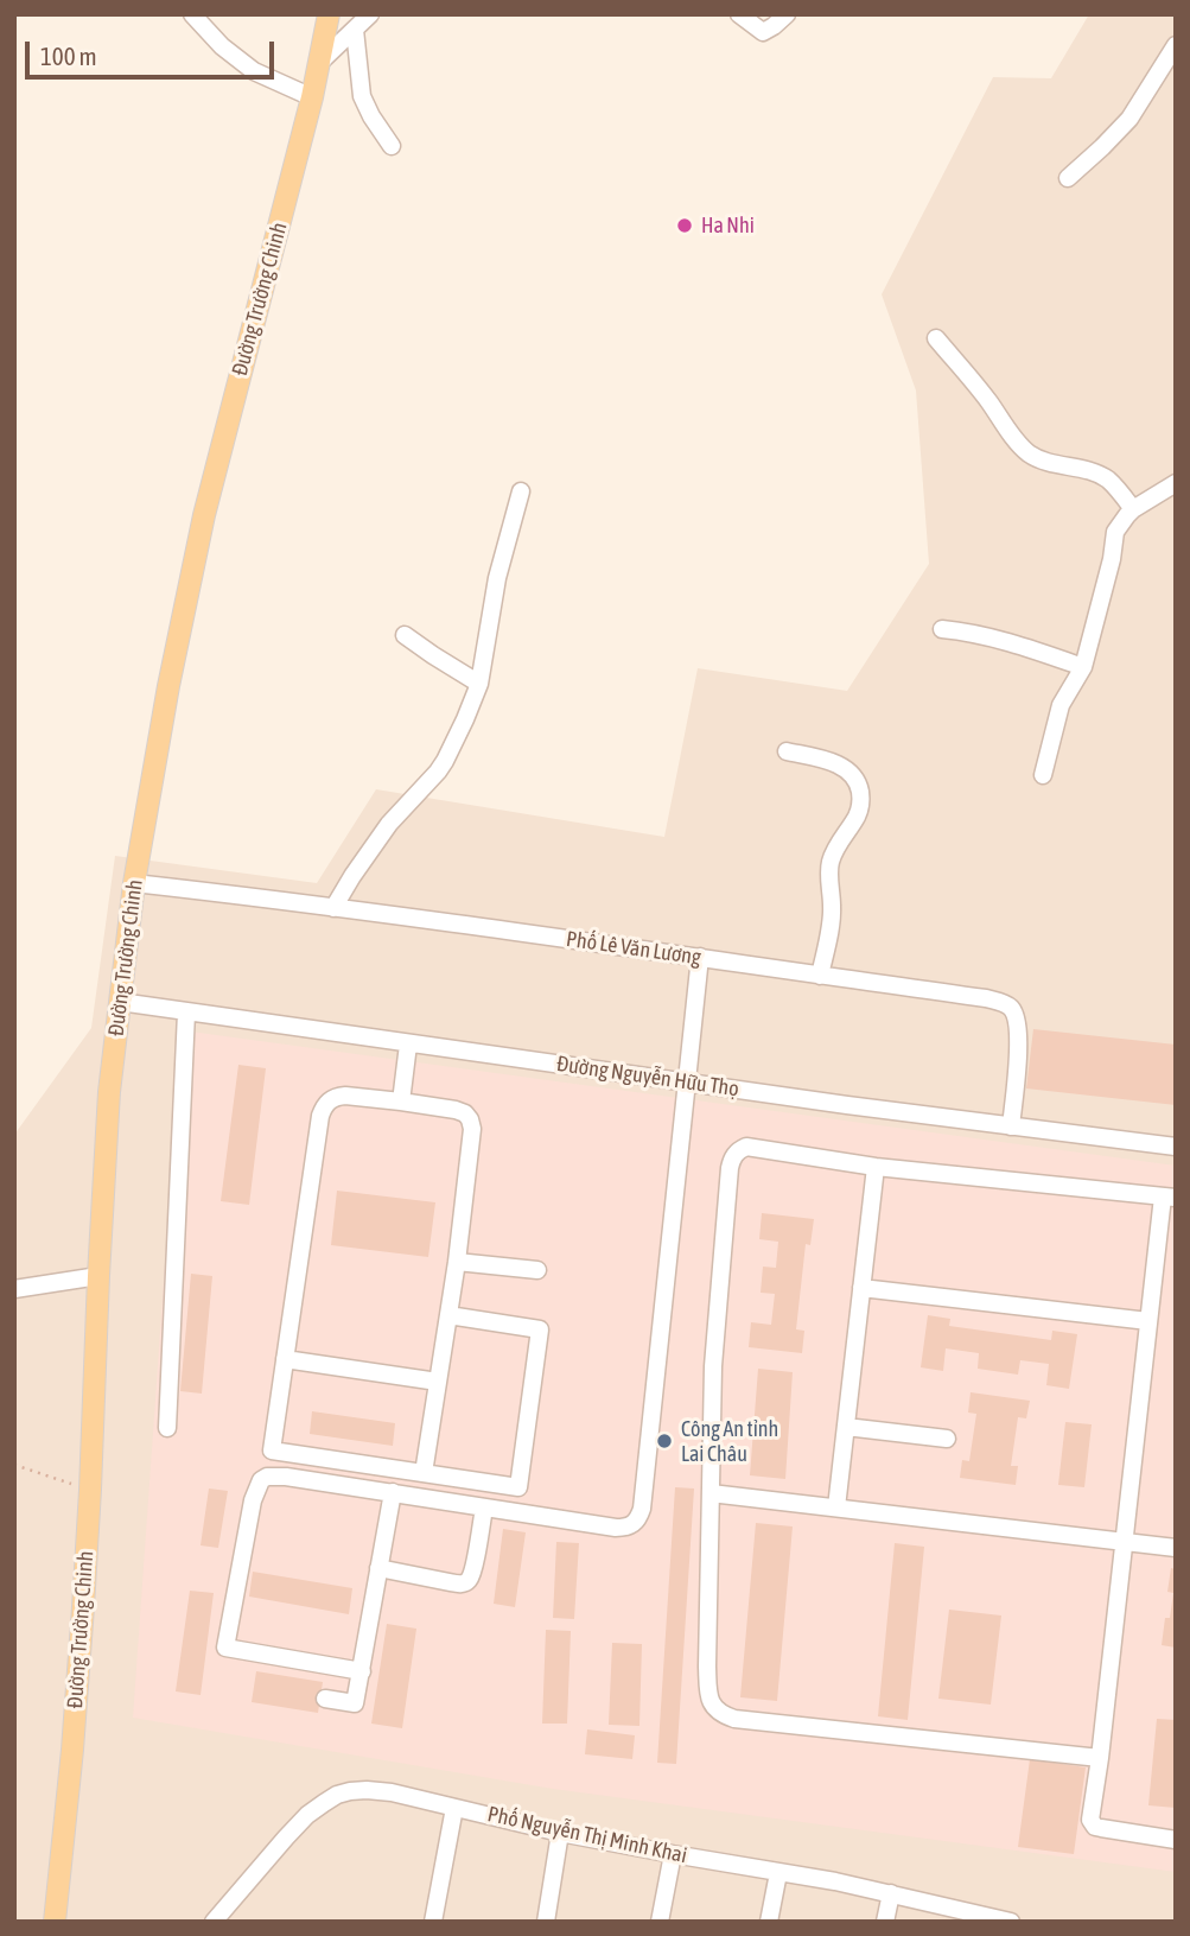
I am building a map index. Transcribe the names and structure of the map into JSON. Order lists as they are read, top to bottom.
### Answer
{
  "streets": {
    "main road": ["Đường Trường Chinh"],
    "street": ["Phố Lê Văn Lương", "Đường Nguyễn Hữu Thọ", "Phố Nguyễn Thị Minh Khai"]
  },
  "crossings": [
    ["Đường Trường Chinh", "Phố Lê Văn Lương"],
    ["Đường Trường Chinh", "Đường Nguyễn Hữu Thọ"],
    ["Phố Lê Văn Lương", "Đường Nguyễn Hữu Thọ"]
  ],
  "places": ["Ha Nhi", "Công An tỉnh Lai Châu"],
  "scale_bar": "100 m"
}
